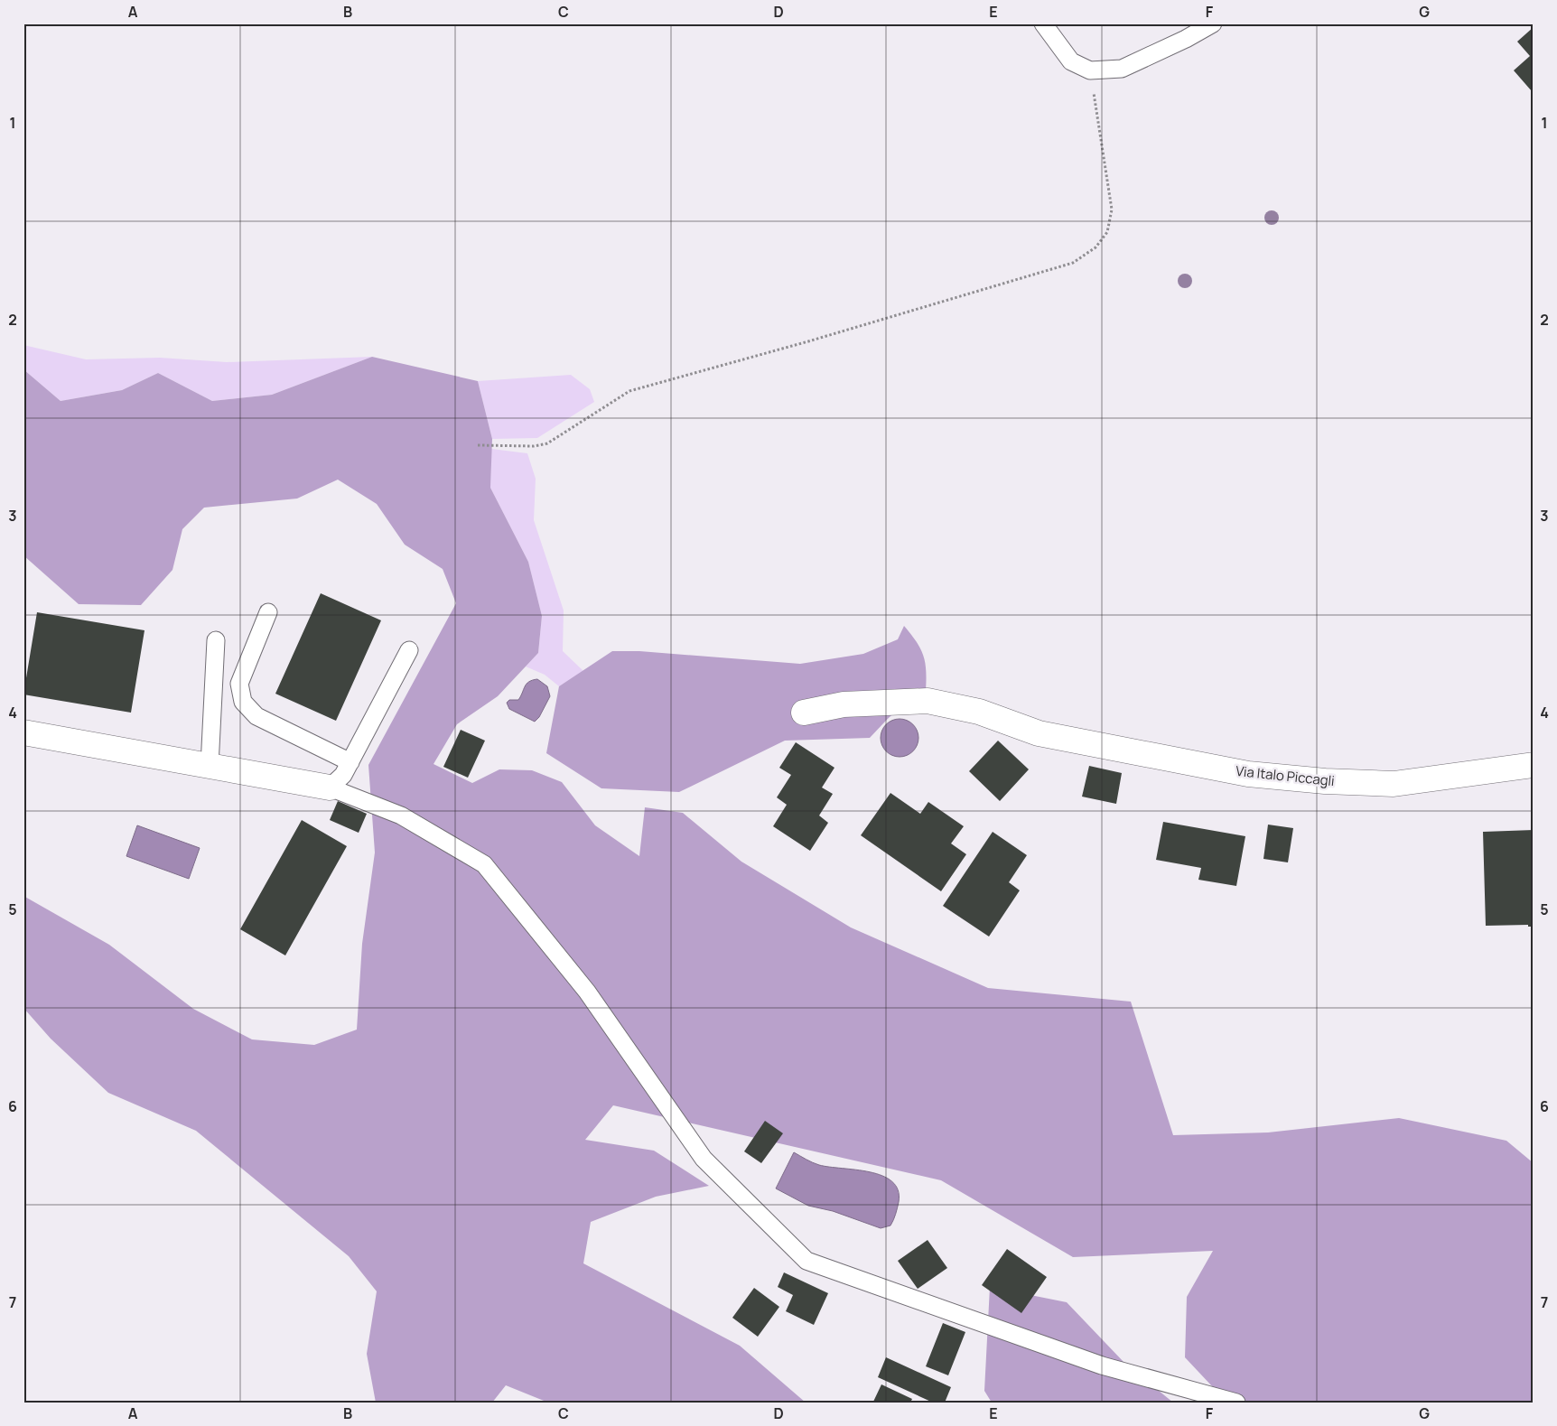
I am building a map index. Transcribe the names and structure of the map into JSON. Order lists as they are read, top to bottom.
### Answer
{
  "streets": {
    "street": ["Via Italo Piccagli"]
  },
  "grid": {
    "columns": [
      "A",
      "B",
      "C",
      "D",
      "E",
      "F",
      "G"
    ],
    "rows": [
      "1",
      "2",
      "3",
      "4",
      "5",
      "6",
      "7"
    ]
  }
}
